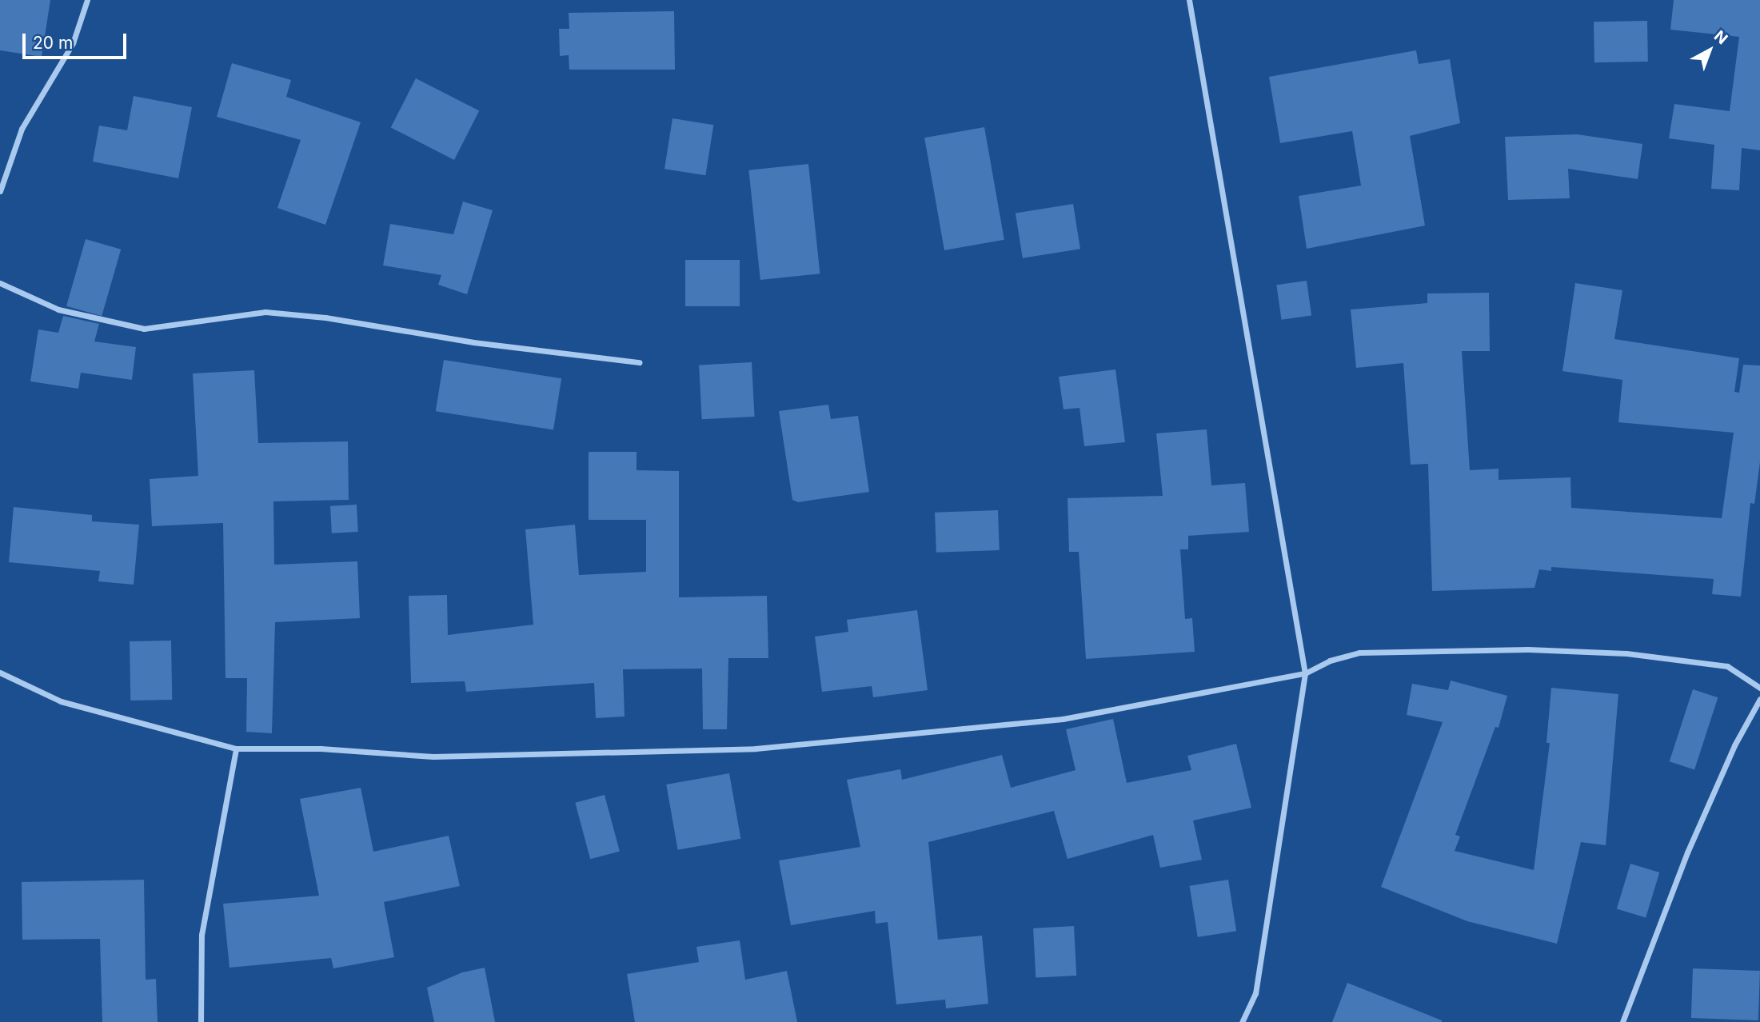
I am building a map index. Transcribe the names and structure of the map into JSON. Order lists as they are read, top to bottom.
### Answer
{
  "scale_bar": "20 m",
  "north": "top right"
}
